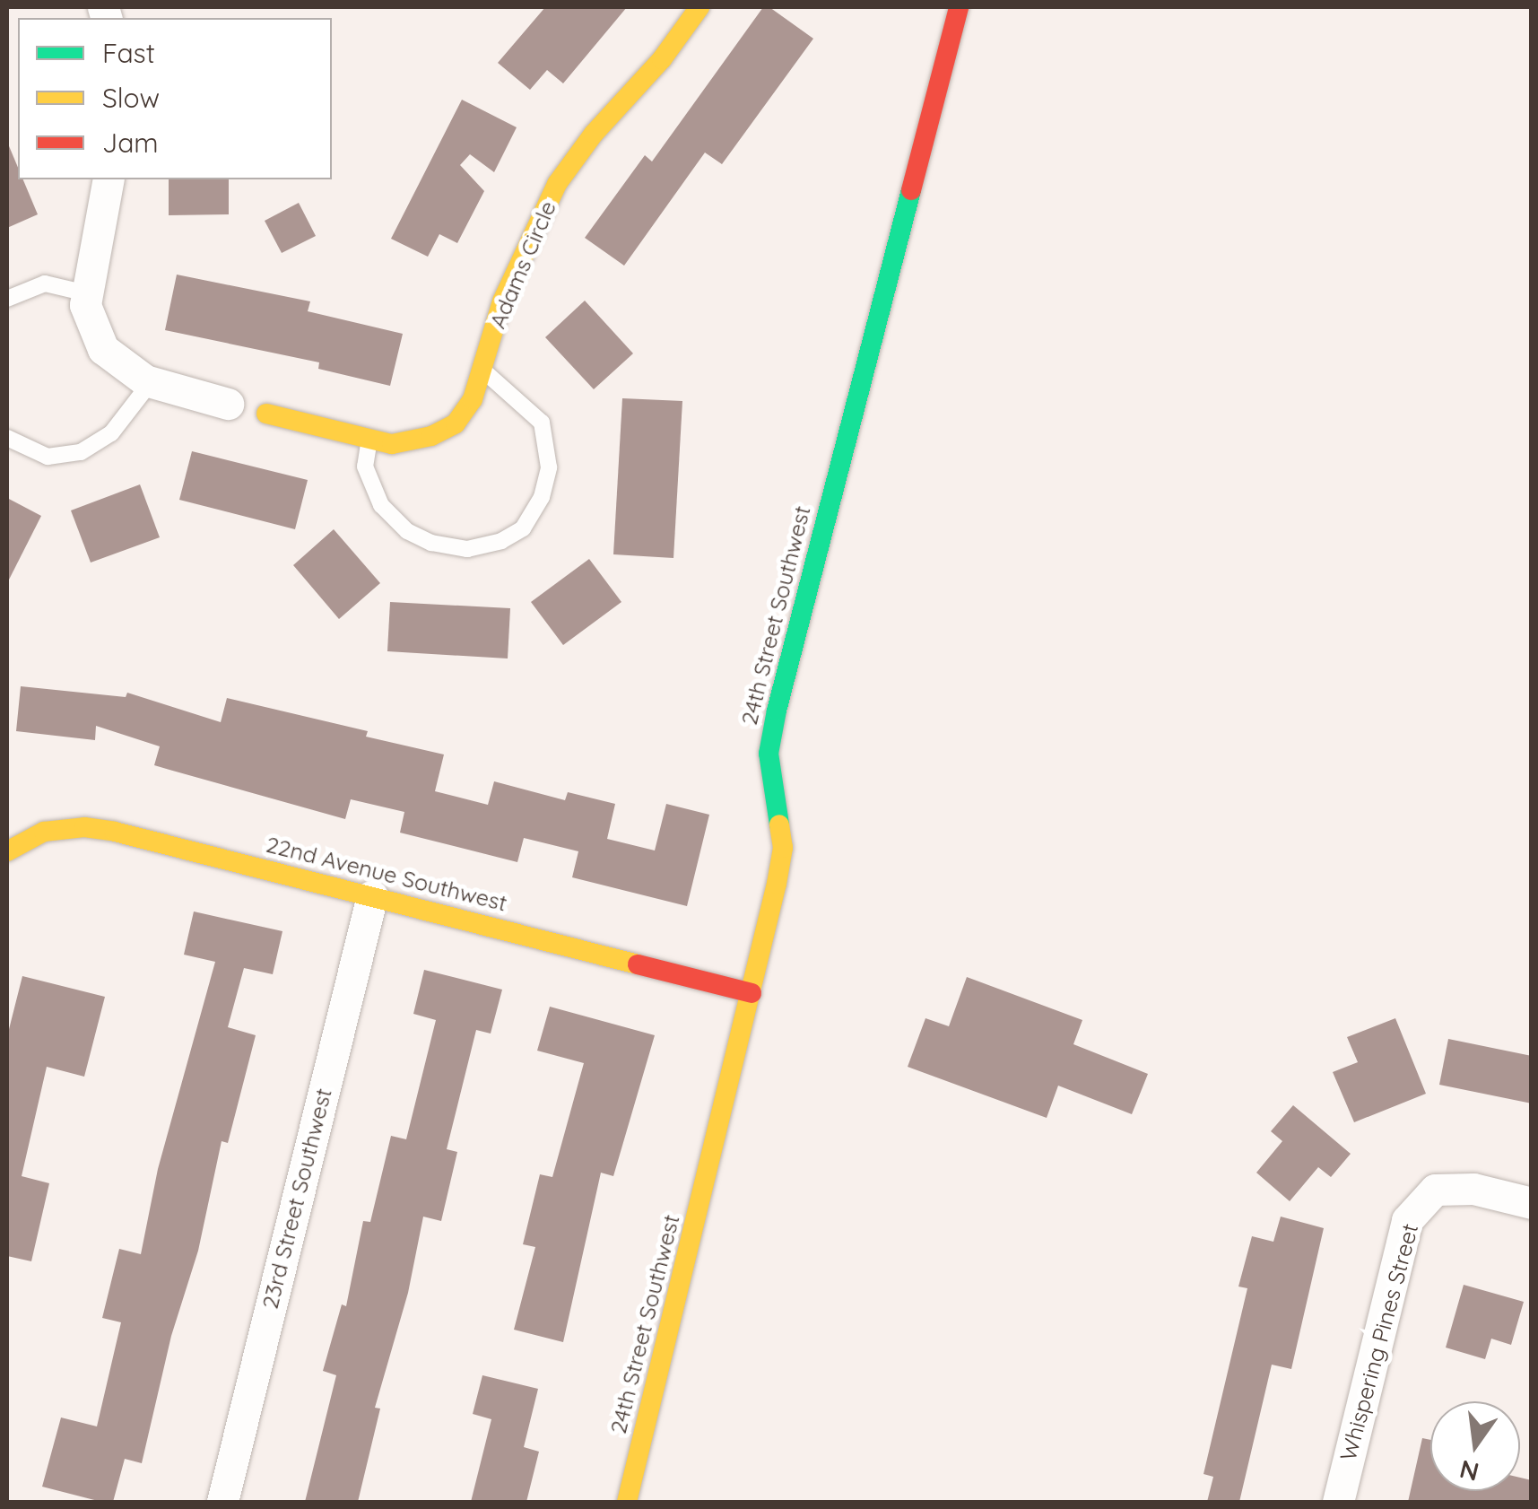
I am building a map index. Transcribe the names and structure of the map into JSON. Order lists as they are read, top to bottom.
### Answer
{
  "streets": {
    "street": [
      "Adams Circle",
      "24th Street Southwest",
      "22nd Avenue Southwest",
      "23rd Street Southwest",
      "Whispering Pines Street"
    ]
  },
  "crossings": [
    ["24th Street Southwest", "22nd Avenue Southwest"],
    ["22nd Avenue Southwest", "23rd Street Southwest"]
  ],
  "legend": ["Fast", "Slow", "Jam"],
  "north": "bottom"
}
